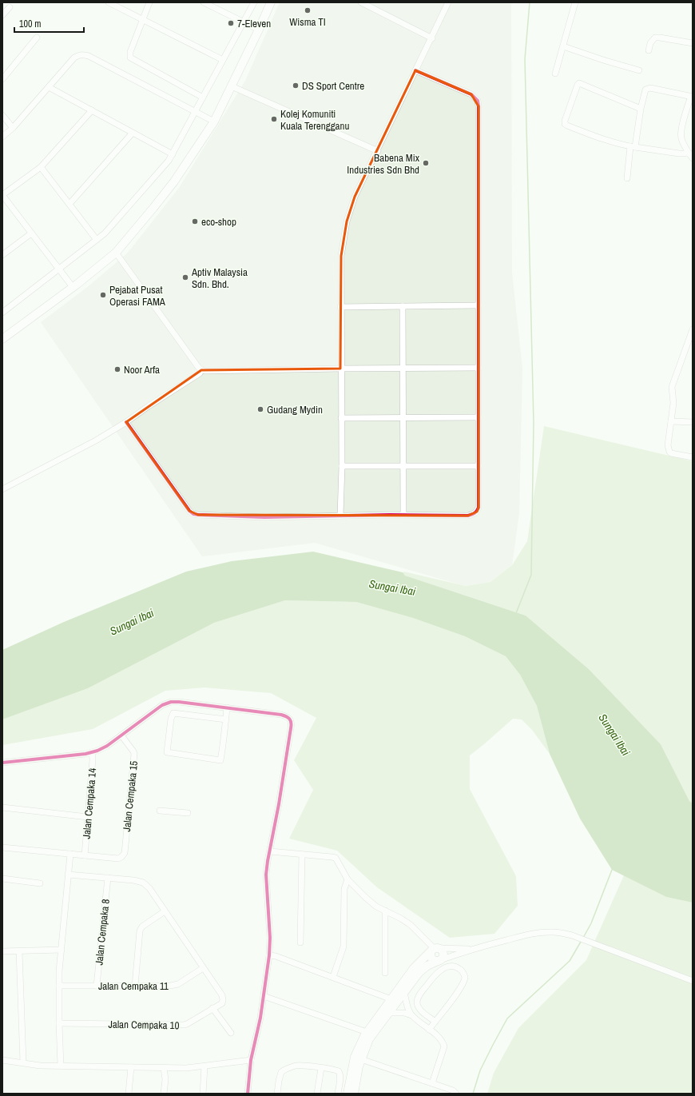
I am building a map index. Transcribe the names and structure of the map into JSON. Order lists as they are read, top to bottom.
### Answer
{
  "streets": {
    "street": [
      "Jalan Cempaka 15",
      "Jalan Cempaka 14",
      "Jalan Cempaka 8",
      "Jalan Cempaka 11",
      "Jalan Cempaka 10"
    ]
  },
  "crossings": [
    ["Jalan Cempaka 15", "Jalan Cempaka 14"],
    ["Jalan Cempaka 8", "Jalan Cempaka 11"],
    ["Jalan Cempaka 11", "Jalan Cempaka 10"]
  ],
  "water": ["Sungai Ibai"],
  "places": [
    "Wisma TI",
    "7-Eleven",
    "DS Sport Centre",
    "Kolej Komuniti Kuala Terengganu",
    "Babena Mix Industries Sdn Bhd",
    "eco-shop",
    "Aptiv Malaysia Sdn. Bhd.",
    "Pejabat Pusat Operasi FAMA",
    "Noor Arfa",
    "Gudang Mydin"
  ],
  "scale_bar": "100 m"
}
